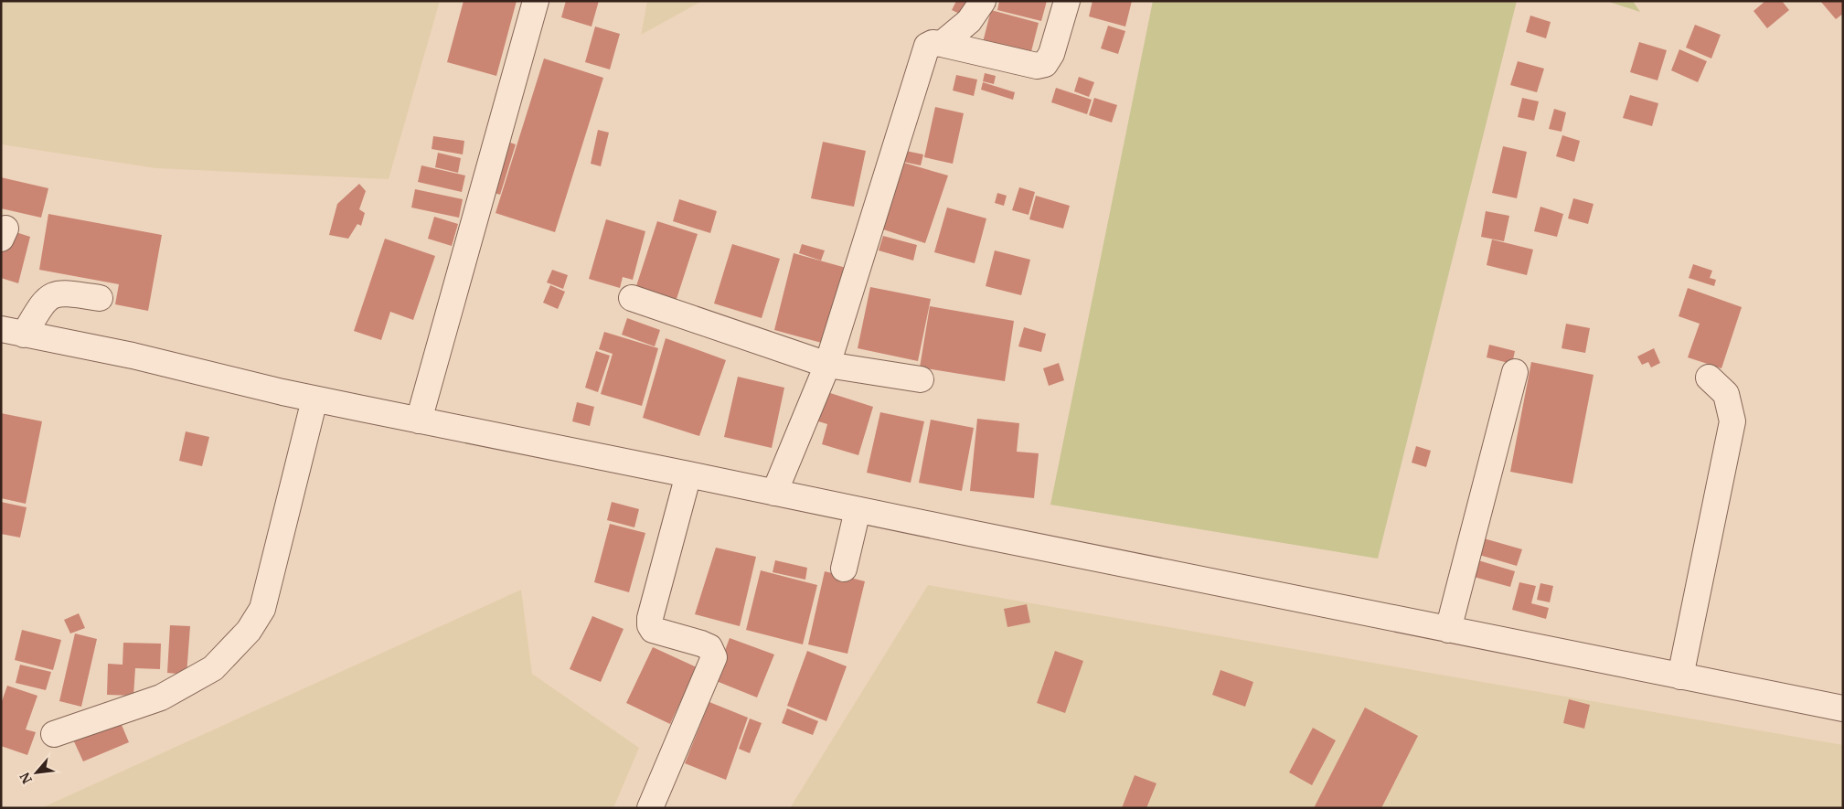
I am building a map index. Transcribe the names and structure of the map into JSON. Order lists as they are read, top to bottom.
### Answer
{
  "north": "bottom left"
}
